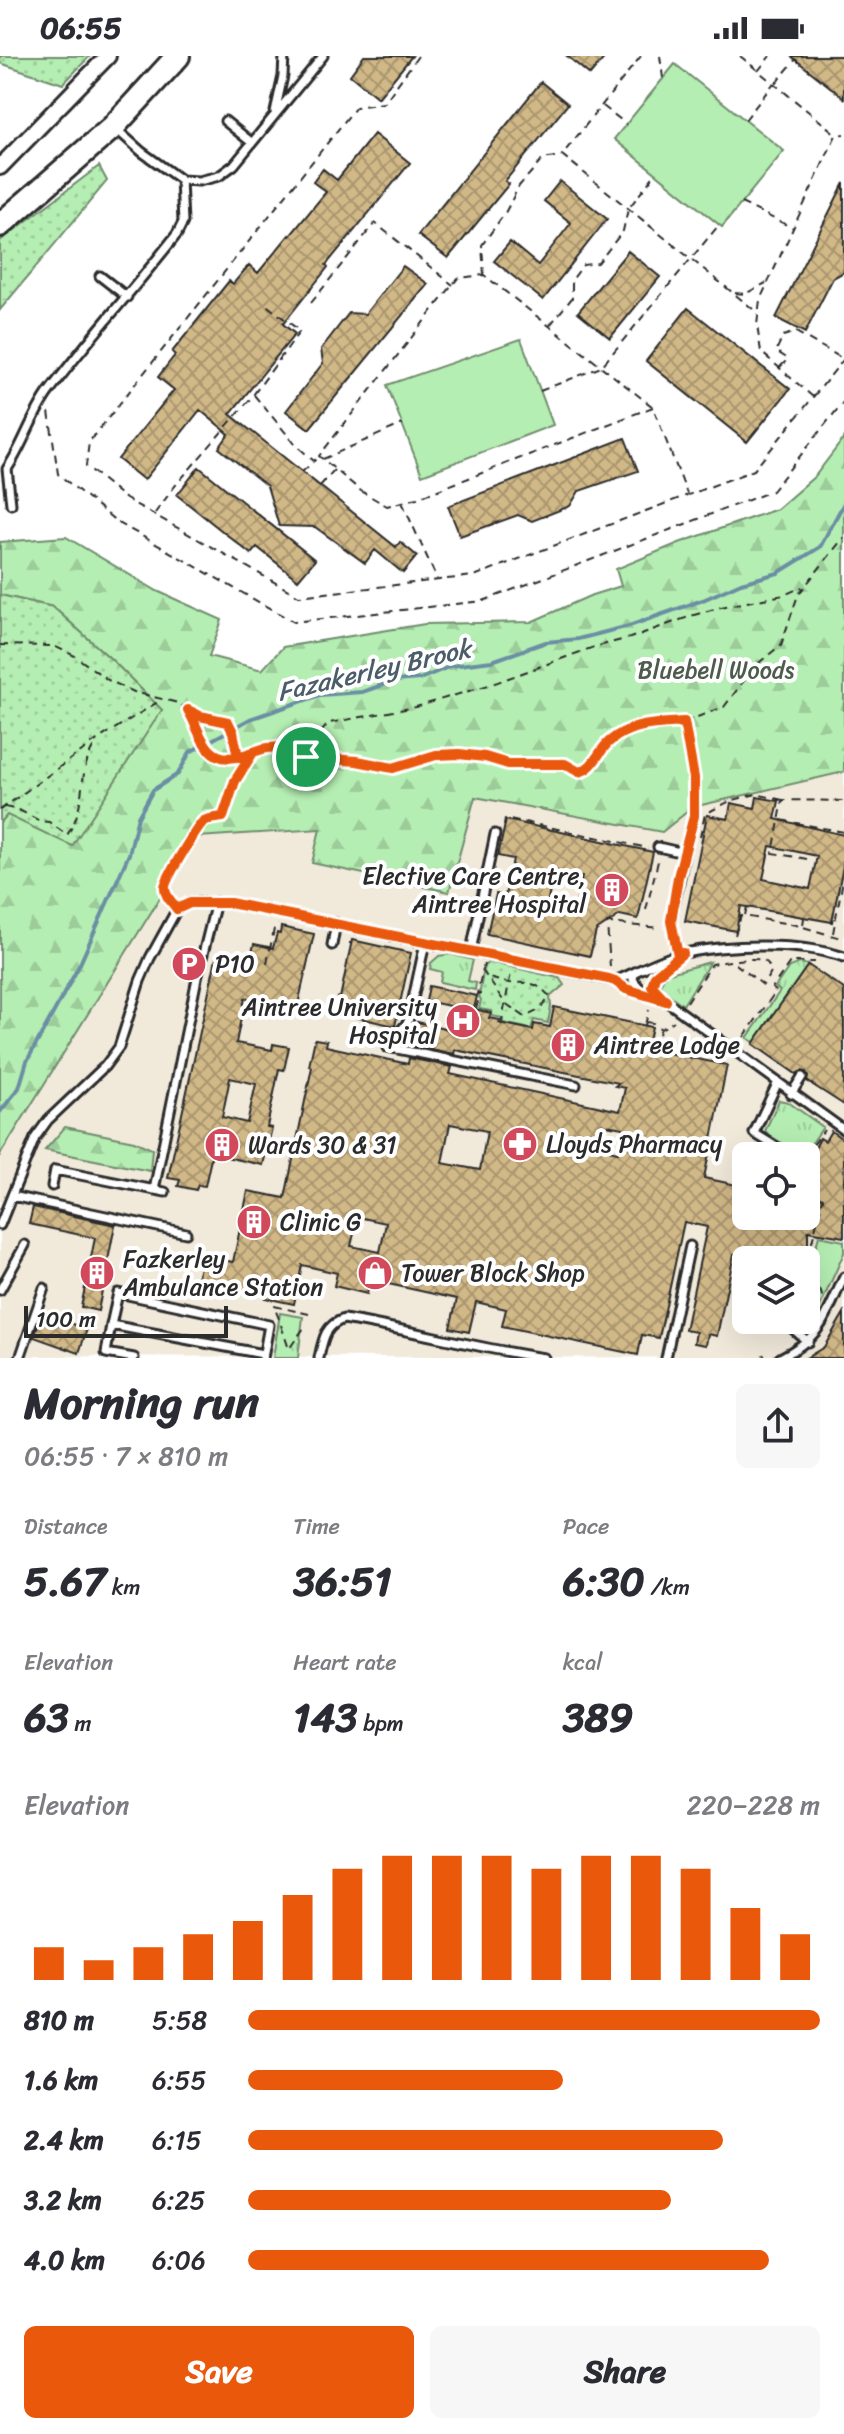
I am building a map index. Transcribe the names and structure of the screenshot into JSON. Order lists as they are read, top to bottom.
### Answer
{
  "water": ["Fazakerley Brook"],
  "parks": ["Bluebell Woods"],
  "places": {
    "building": [
      "Elective Care Centre, Aintree Hospital",
      "Aintree Lodge",
      "Wards 30 & 31",
      "Clinic G",
      "Fazkerley Ambulance Station"
    ],
    "parking": ["P10"],
    "hospital": ["Aintree University Hospital"],
    "pharmacy": ["Lloyds Pharmacy"],
    "shop": ["Tower Block Shop"]
  },
  "scale_bar": "100 m",
  "page": {
    "status": "06:55",
    "scale": "100 m",
    "heading": ["Morning run", "06:55 · 7 × 810 m"],
    "stats": [
      ["Distance", "5.67 km"],
      ["Time", "36:51"],
      ["Pace", "6:30 /km"],
      ["Elevation", "63 m"],
      ["Heart rate", "143 bpm"],
      ["kcal", "389"]
    ],
    "chart": ["Elevation", "220–228 m"],
    "list": [
      {
        "name": "810 m",
        "note": "5:58"
      },
      {
        "name": "1.6 km",
        "note": "6:55"
      },
      {
        "name": "2.4 km",
        "note": "6:15"
      },
      {
        "name": "3.2 km",
        "note": "6:25"
      },
      {
        "name": "4.0 km",
        "note": "6:06"
      }
    ],
    "buttons": ["Save", "Share"]
  }
}
